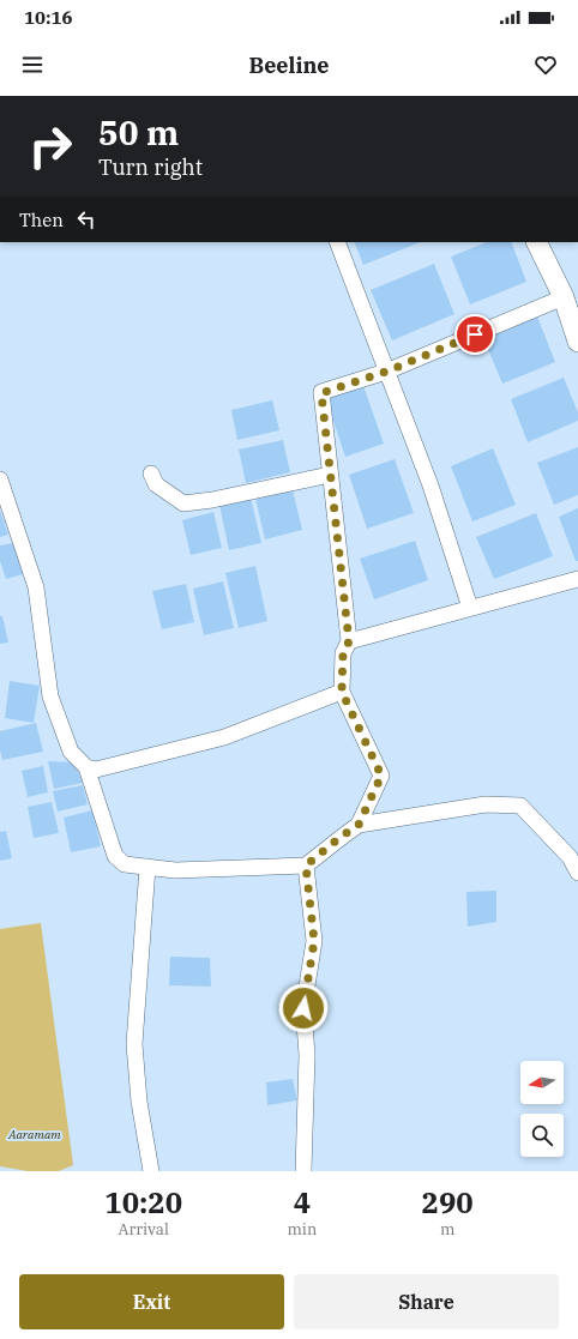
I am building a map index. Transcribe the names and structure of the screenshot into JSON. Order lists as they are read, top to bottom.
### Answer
{
  "parks": ["Aaramam"],
  "north": "left",
  "page": {
    "status": "10:16",
    "header": "Beeline",
    "turn": ["50 m", "Turn right"],
    "then": "Then",
    "eta": [
      "10:20",
      "Arrival",
      "4",
      "min",
      "290",
      "m"
    ],
    "buttons": ["Exit", "Share"]
  }
}
